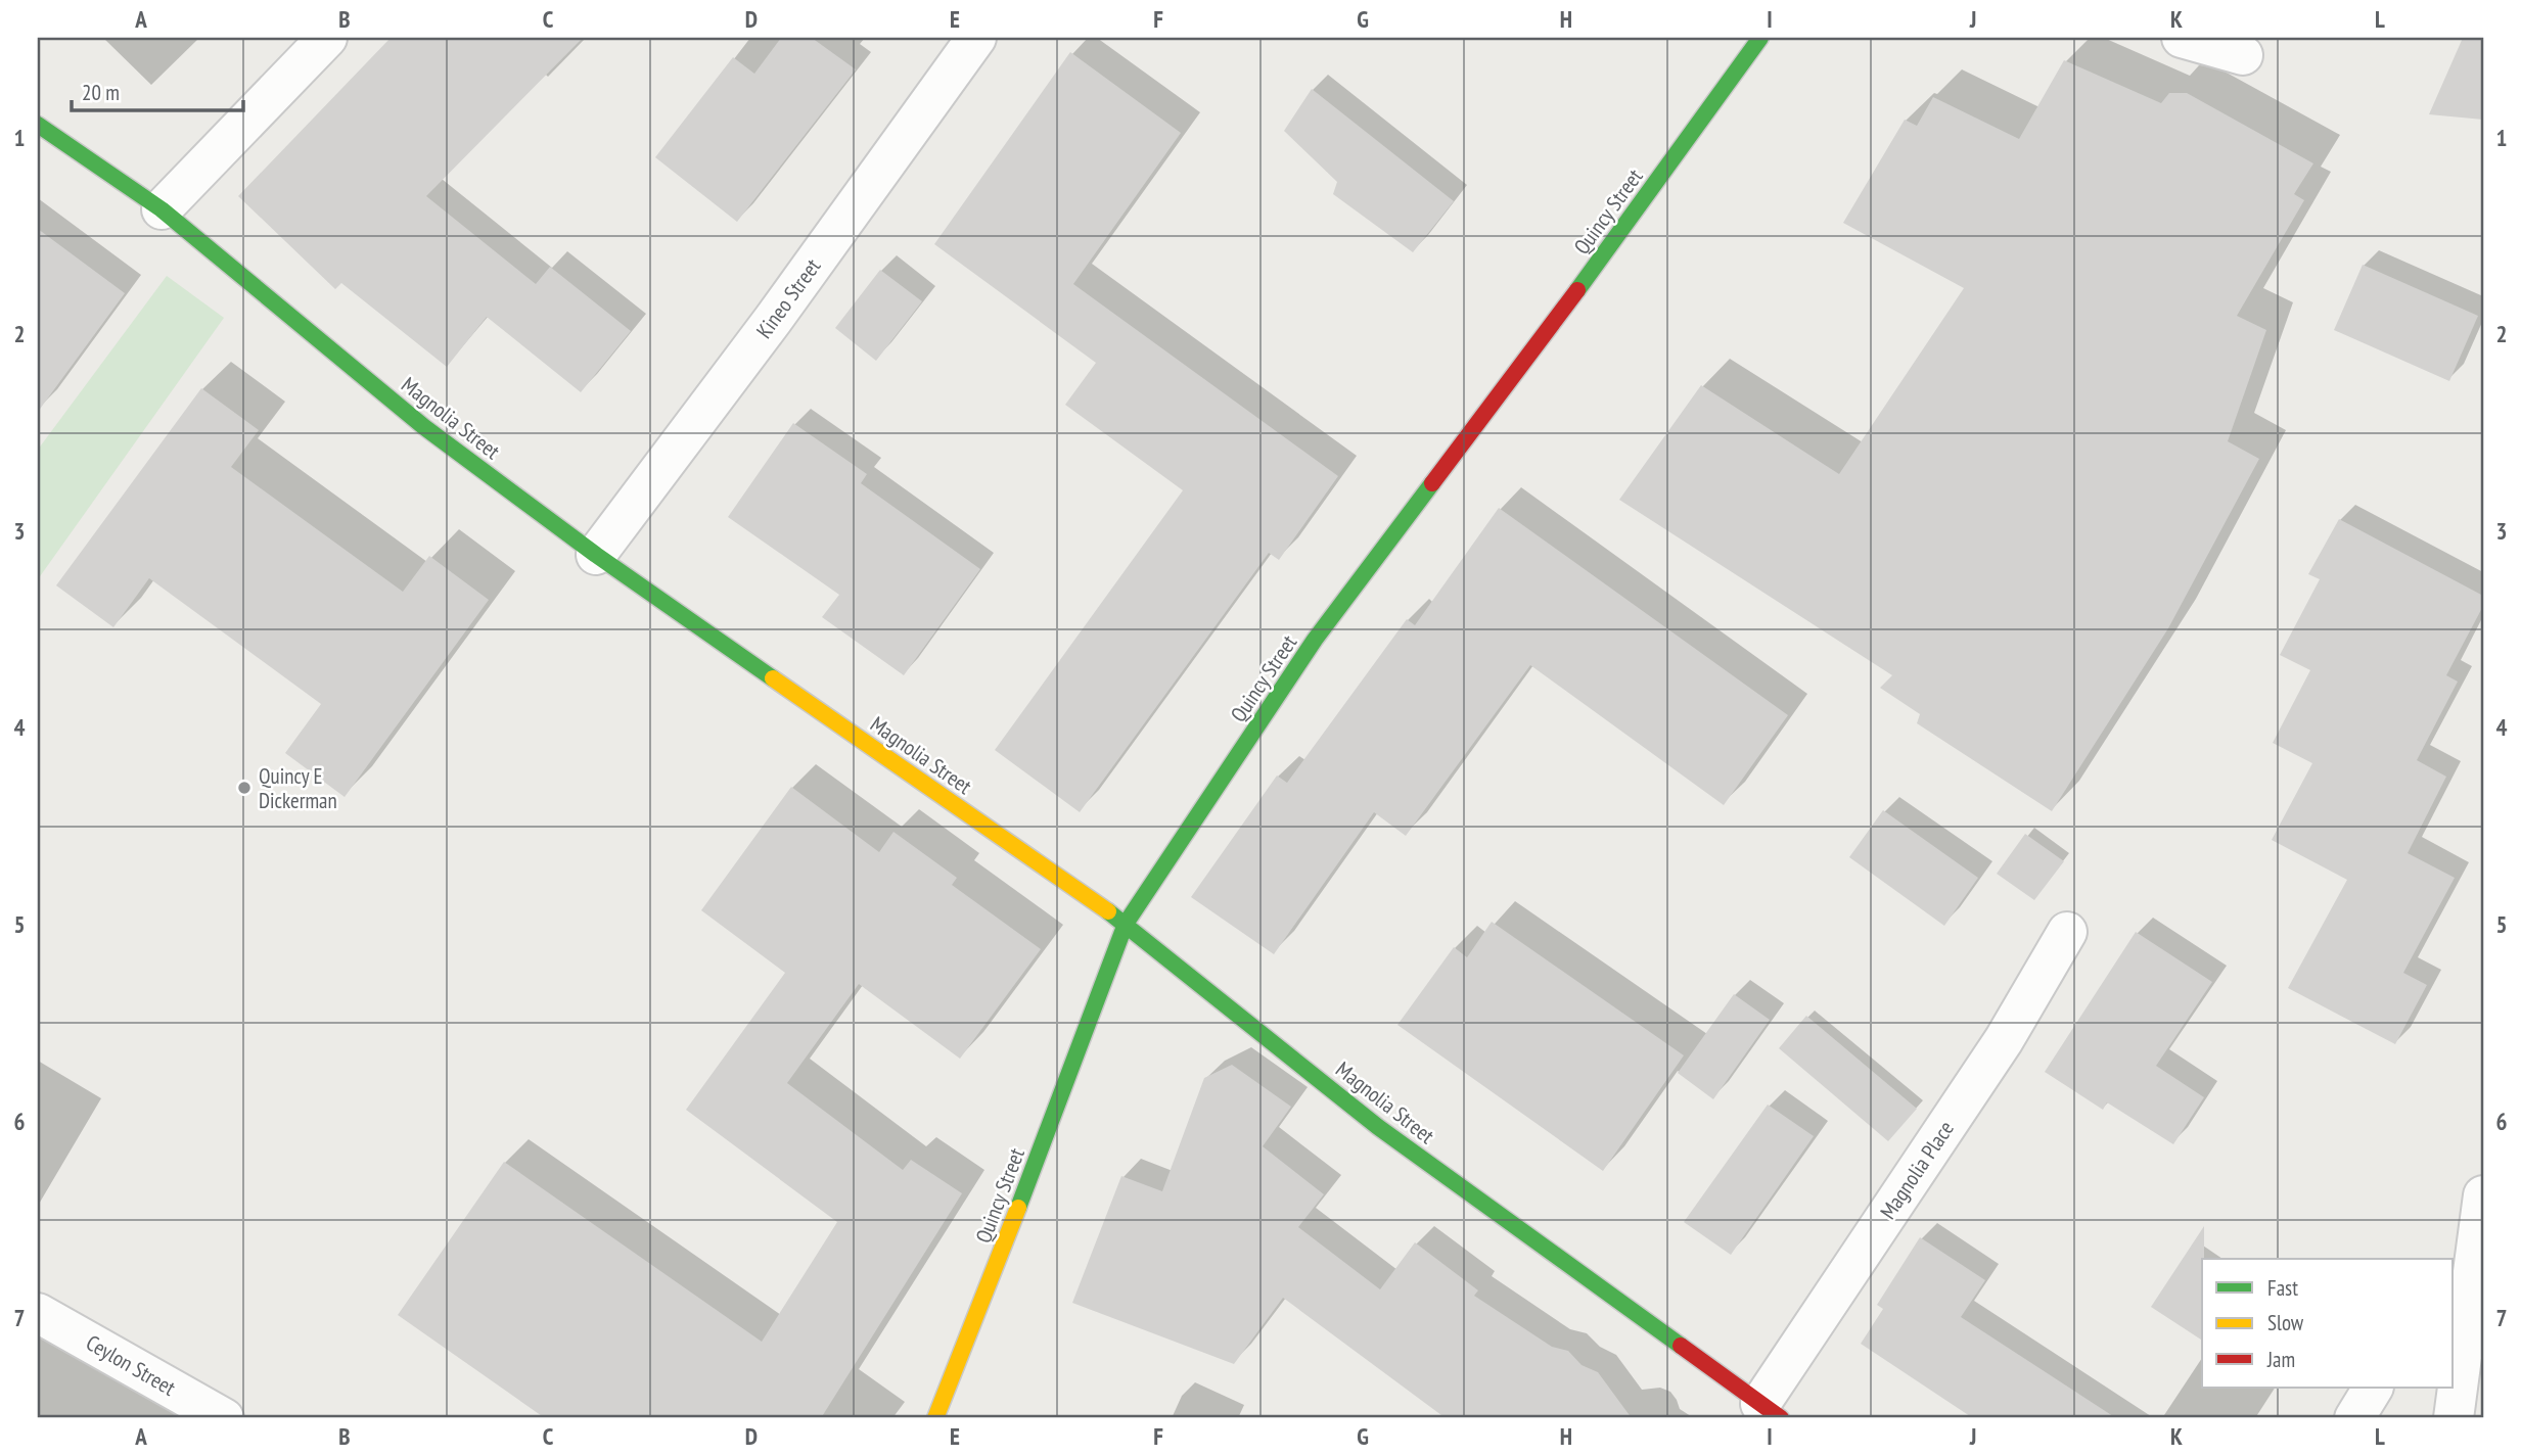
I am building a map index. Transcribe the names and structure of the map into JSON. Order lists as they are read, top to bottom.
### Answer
{
  "streets": {
    "street": [
      "Quincy Street",
      "Kineo Street",
      "Magnolia Street",
      "Magnolia Place",
      "Ceylon Street"
    ]
  },
  "crossings": [
    ["Quincy Street", "Magnolia Street"],
    ["Kineo Street", "Magnolia Street"],
    ["Magnolia Street", "Magnolia Place"]
  ],
  "places": ["Quincy E Dickerman"],
  "legend": ["Fast", "Slow", "Jam"],
  "scale_bar": "20 m",
  "grid": {
    "columns": [
      "A",
      "B",
      "C",
      "D",
      "E",
      "F",
      "G",
      "H",
      "I",
      "J",
      "K",
      "L"
    ],
    "rows": [
      "1",
      "2",
      "3",
      "4",
      "5",
      "6",
      "7"
    ]
  }
}
